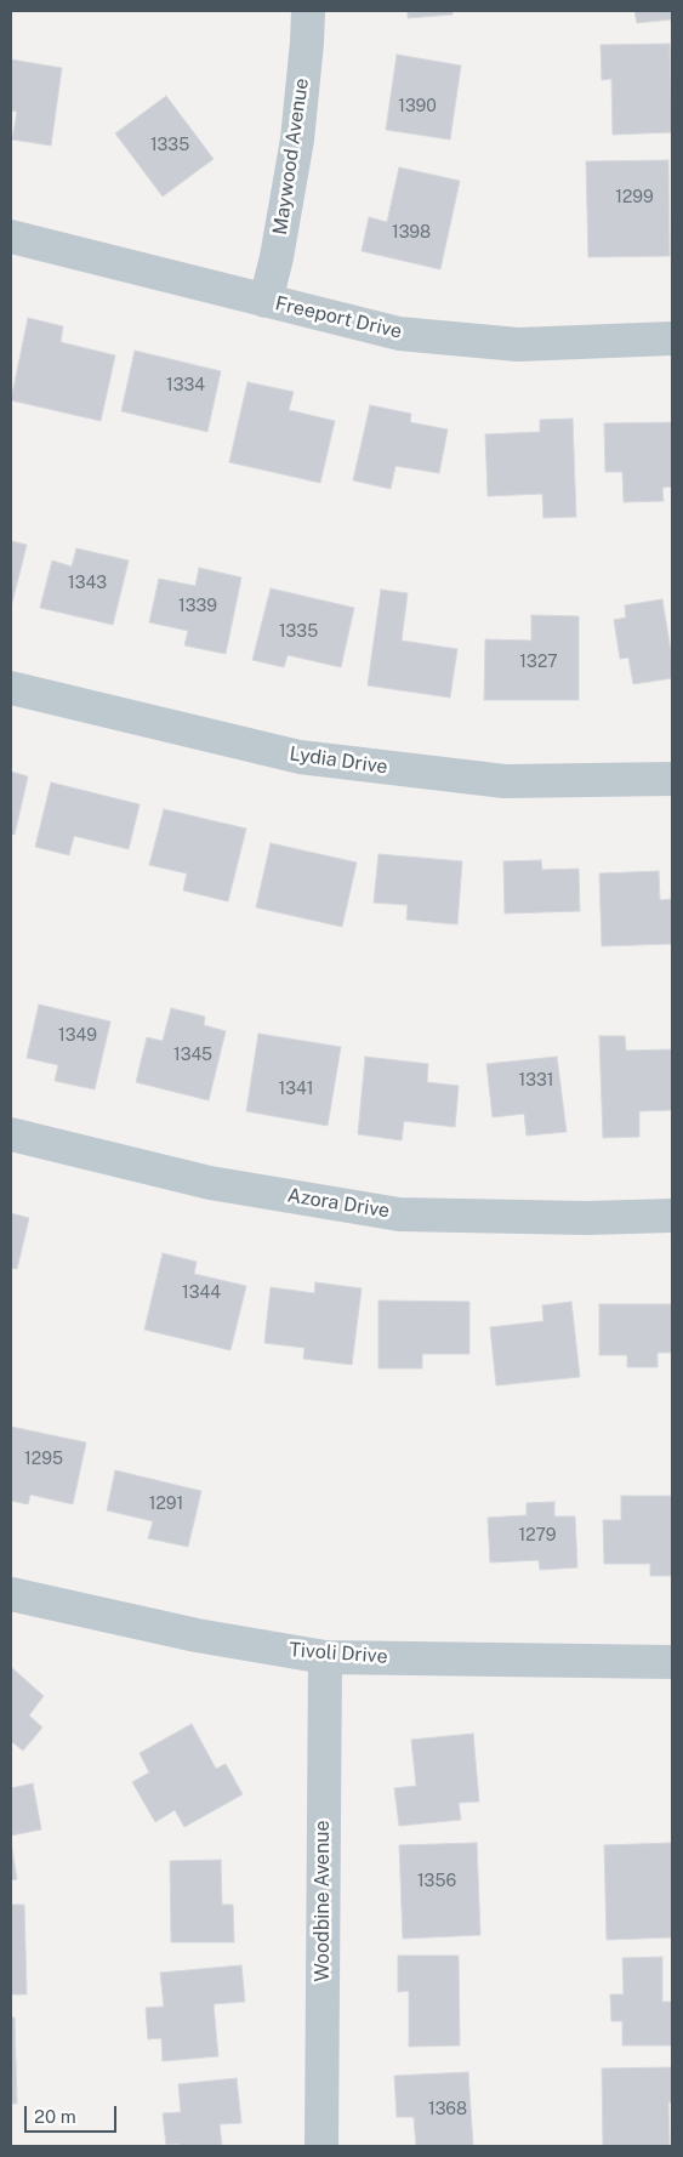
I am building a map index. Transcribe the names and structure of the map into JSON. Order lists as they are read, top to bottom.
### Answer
{
  "streets": {
    "street": [
      "Maywood Avenue",
      "Freeport Drive",
      "Lydia Drive",
      "Azora Drive",
      "Tivoli Drive",
      "Woodbine Avenue"
    ]
  },
  "crossings": [
    ["Maywood Avenue", "Freeport Drive"],
    ["Tivoli Drive", "Woodbine Avenue"]
  ],
  "house_numbers": [
    "1390",
    "1335",
    "1299",
    "1398",
    "1334",
    "1343",
    "1339",
    "1335",
    "1327",
    "1349",
    "1345",
    "1331",
    "1341",
    "1344",
    "1295",
    "1291",
    "1279",
    "1356",
    "1368"
  ],
  "scale_bar": "20 m"
}
